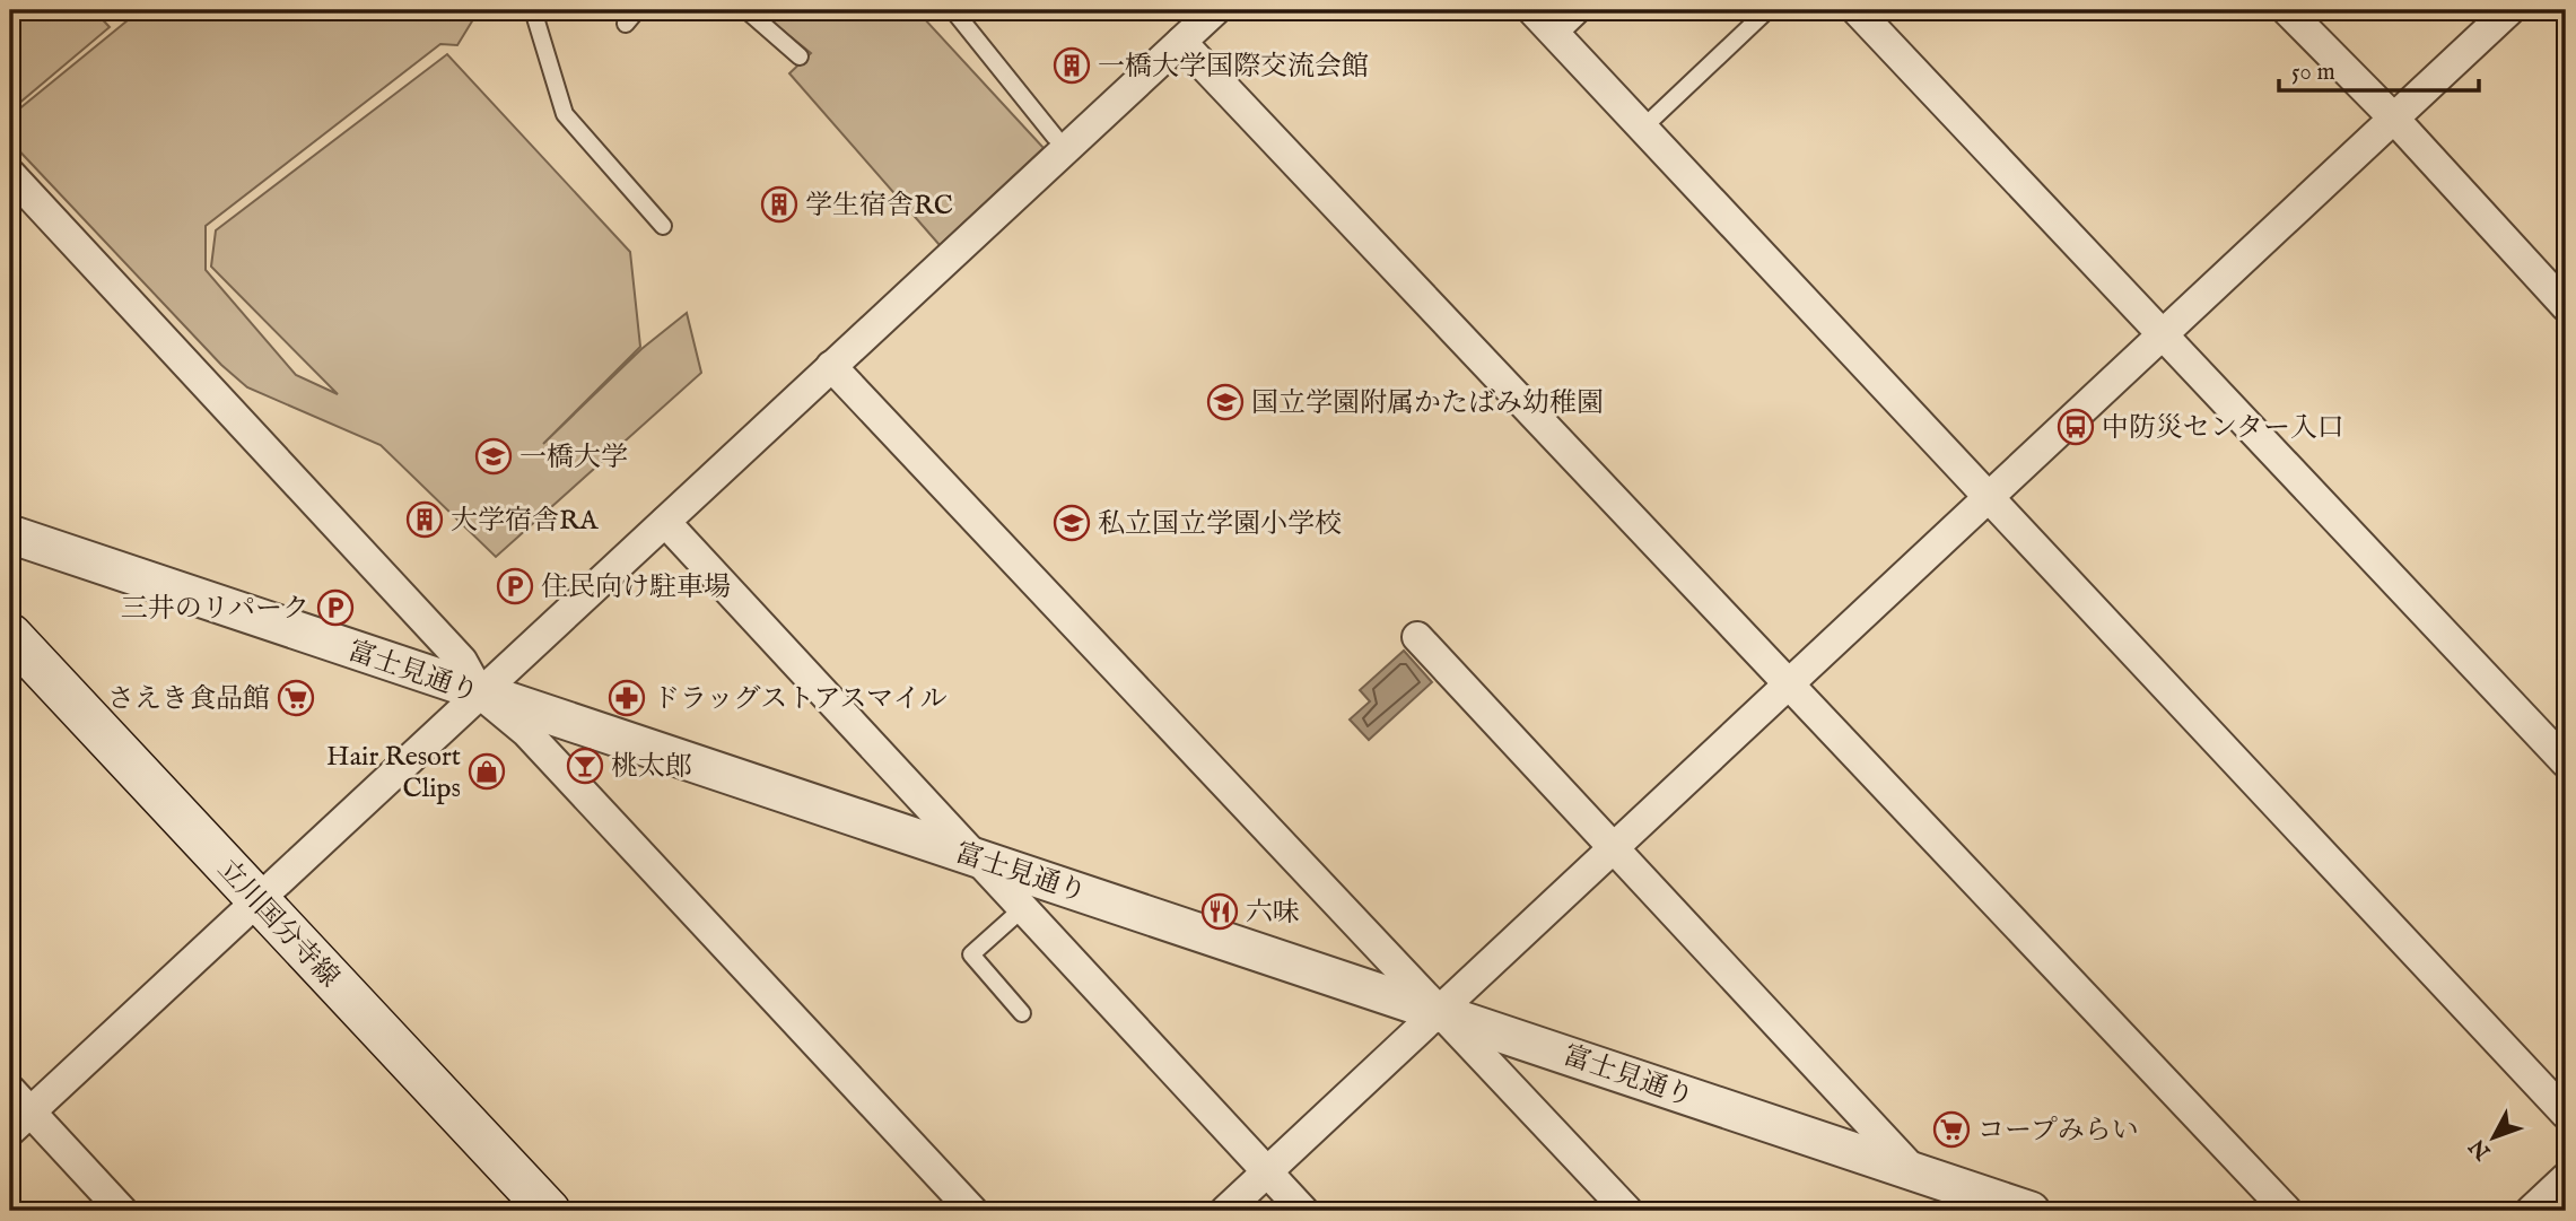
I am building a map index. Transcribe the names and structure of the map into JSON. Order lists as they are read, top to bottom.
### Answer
{
  "streets": {
    "main road": ["立川国分寺線"],
    "street": ["富士見通り"]
  },
  "places": {
    "building": ["一橋大学国際交流会館", "学生宿舎RC", "大学宿舎RA"],
    "school or university": ["国立学園附属かたばみ幼稚園", "一橋大学", "私立国立学園小学校"],
    "bus stop": ["中防災センター入口"],
    "parking": ["住民向け駐車場", "三井のリパーク"],
    "supermarket": ["さえき食品館", "コープみらい"],
    "pharmacy": ["ドラッグストアスマイル"],
    "bar": ["桃太郎"],
    "shop": ["Hair Resort Clips"],
    "restaurant": ["六味"]
  },
  "scale_bar": "50 m",
  "north": "bottom left"
}
